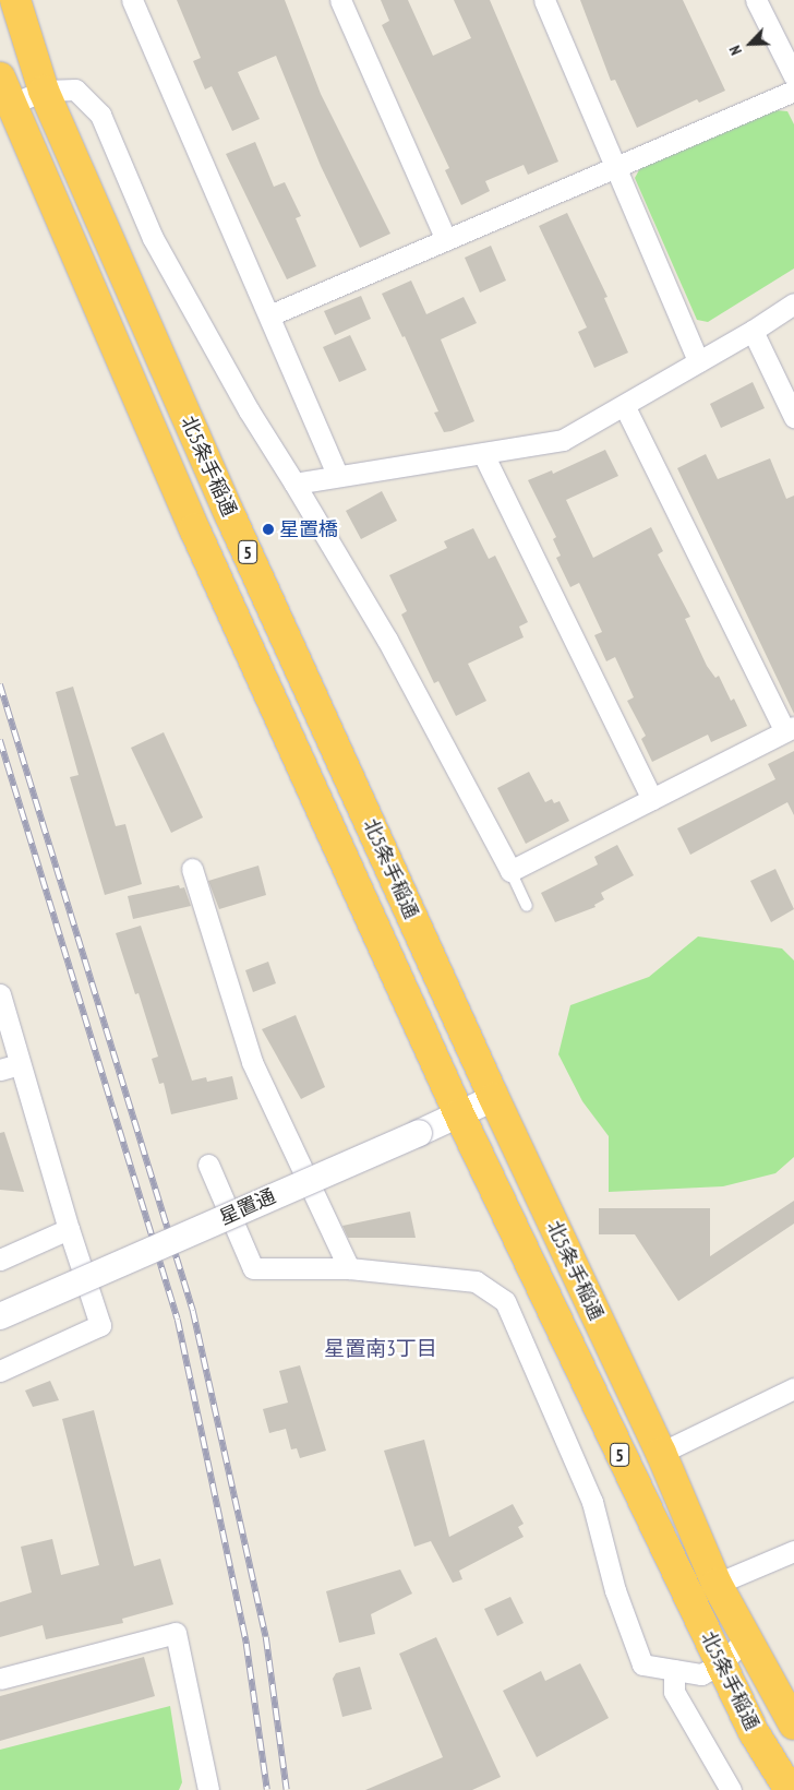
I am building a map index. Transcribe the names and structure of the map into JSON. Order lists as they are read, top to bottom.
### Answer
{
  "streets": {
    "highway": ["北5条手稲通", "5"],
    "street": ["星置通"]
  },
  "crossings": [
    ["北5条手稲通", "星置通"]
  ],
  "districts": ["星置南3丁目"],
  "places": ["星置橋"],
  "north": "bottom left"
}
